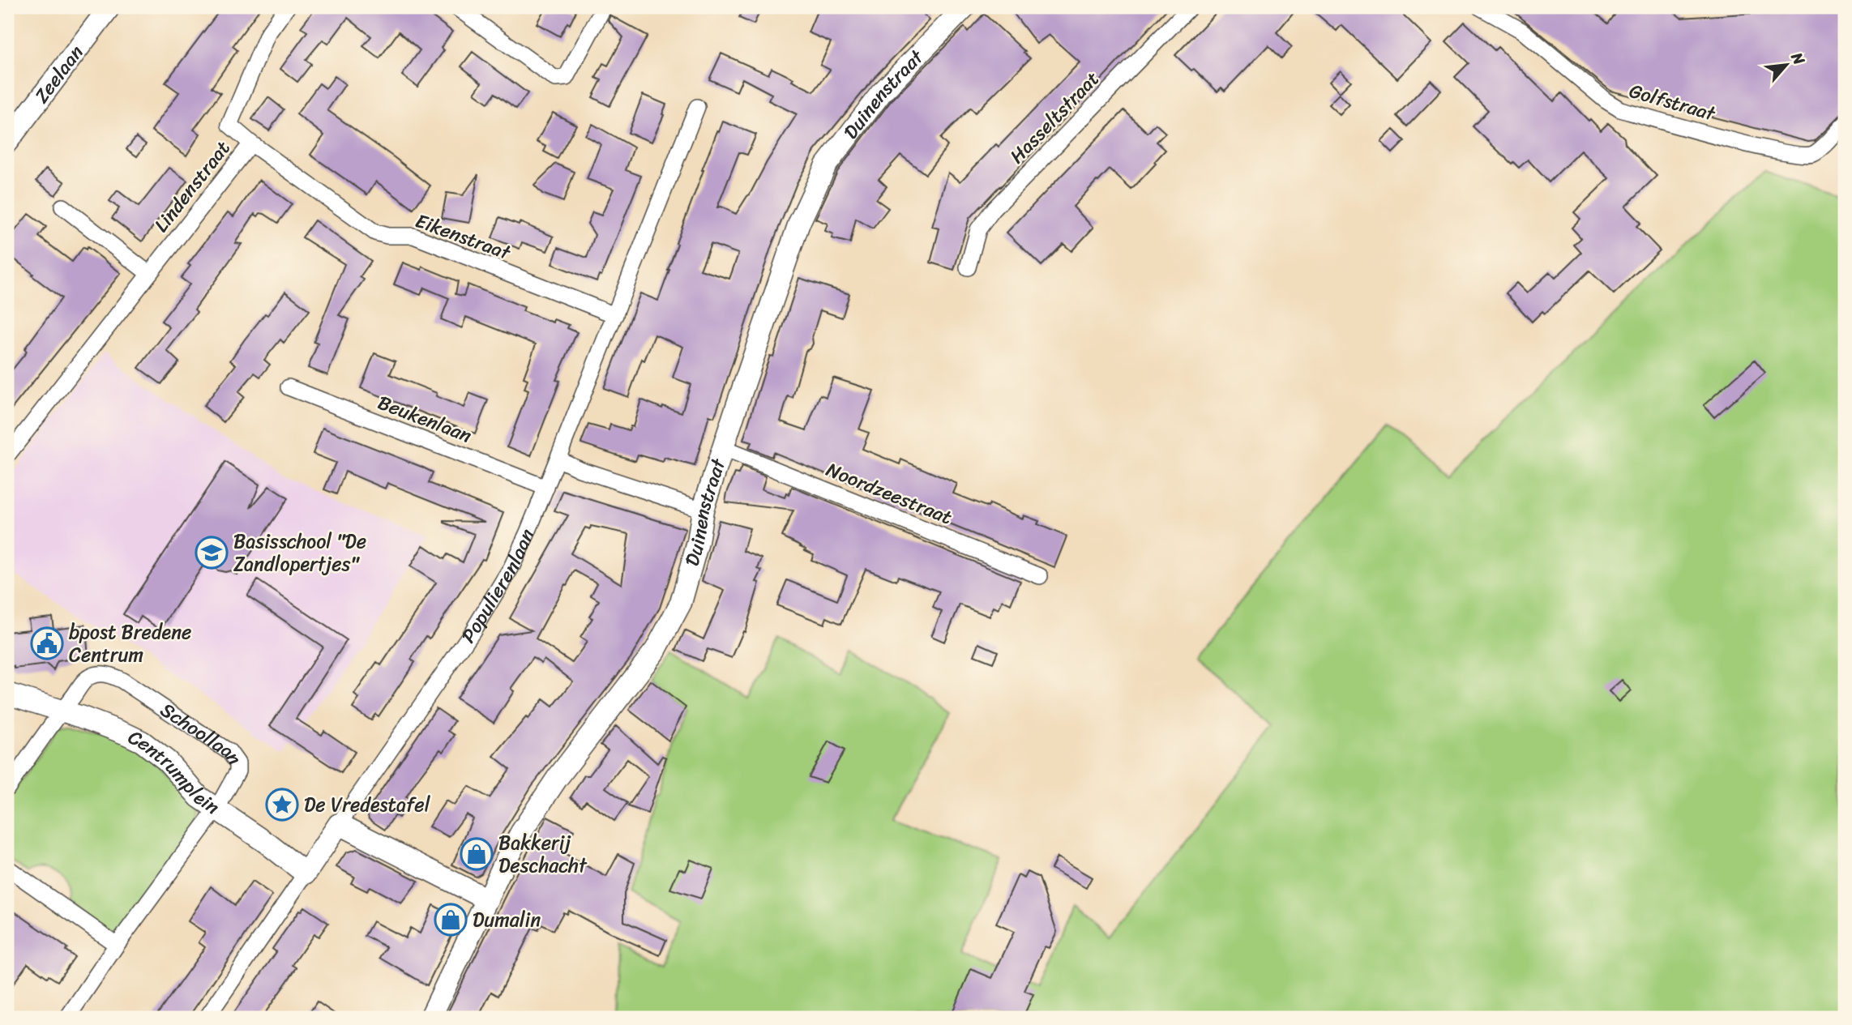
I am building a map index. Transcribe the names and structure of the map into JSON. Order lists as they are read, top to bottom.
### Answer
{
  "streets": {
    "street": [
      "Zeelaan",
      "Duinenstraat",
      "Golfstraat",
      "Hasseltstraat",
      "Lindenstraat",
      "Eikenstraat",
      "Beukenlaan",
      "Noordzeestraat",
      "Populierenlaan",
      "Schoollaan",
      "Centrumplein"
    ]
  },
  "crossings": [
    ["Duinenstraat", "Noordzeestraat"],
    ["Lindenstraat", "Eikenstraat"],
    ["Eikenstraat", "Populierenlaan"],
    ["Beukenlaan", "Populierenlaan"],
    ["Schoollaan", "Centrumplein"]
  ],
  "places": {
    "school or university": ["Basisschool \"De Zandlopertjes\""],
    "public building": ["bpost Bredene Centrum"],
    "place": ["De Vredestafel"],
    "shop": ["Bakkerij Deschacht", "Dumalin"]
  },
  "north": "top right"
}
